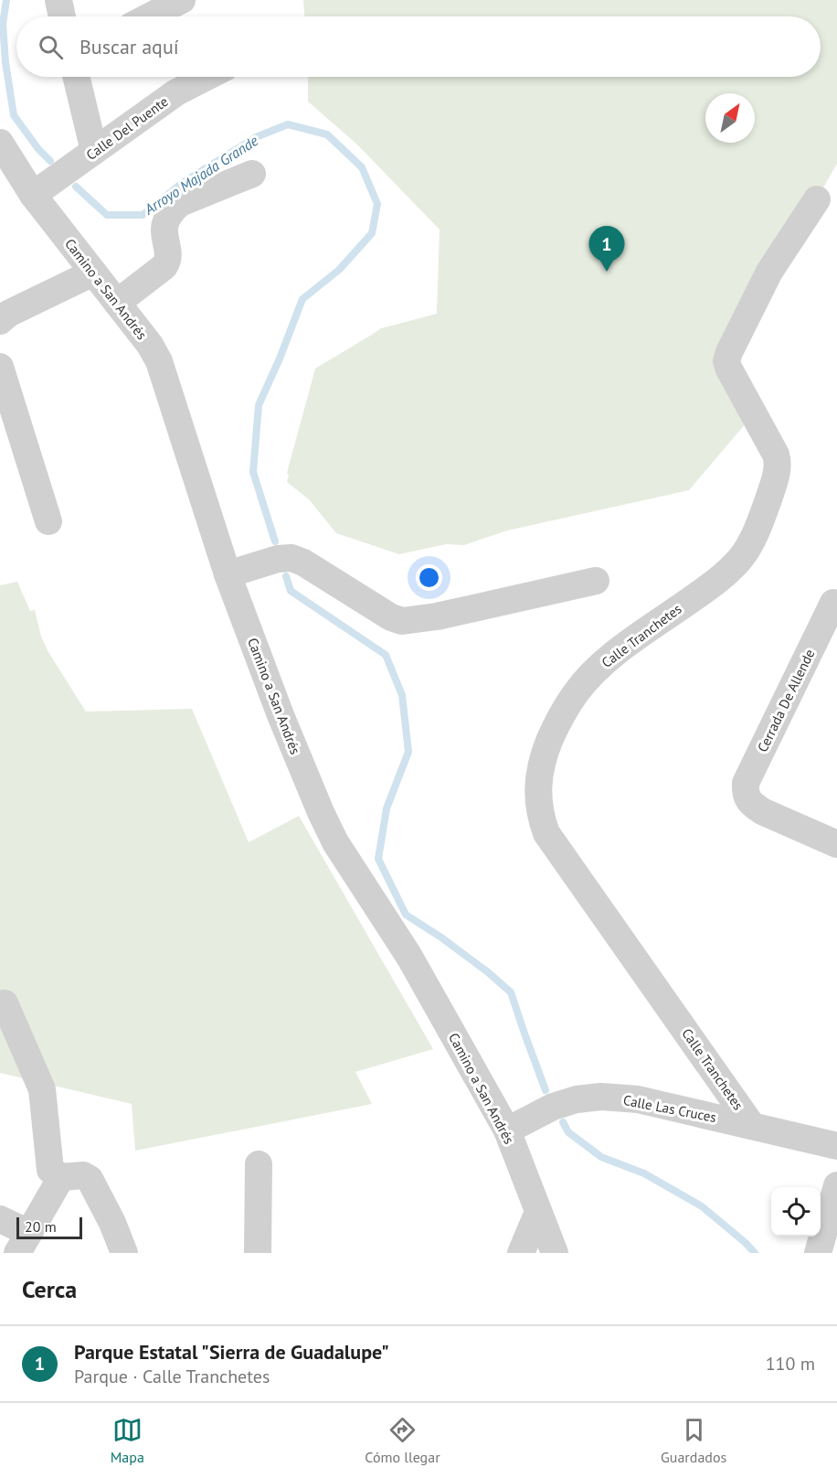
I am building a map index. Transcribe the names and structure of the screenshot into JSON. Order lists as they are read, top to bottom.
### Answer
{
  "streets": {
    "street": [
      "Calle Del Puente",
      "Camino a San Andrés",
      "Calle Tranchetes",
      "Cerrada De Allende",
      "Calle Las Cruces"
    ]
  },
  "crossings": [
    ["Calle Del Puente", "Camino a San Andrés"],
    ["Camino a San Andrés", "Calle Las Cruces"],
    ["Calle Tranchetes", "Calle Las Cruces"]
  ],
  "water": ["Arroyo Majada Grande"],
  "scale_bar": "20 m",
  "north": "top right",
  "page": {
    "search": "Buscar aquí",
    "pins": "1",
    "scale": "20 m",
    "heading": "Cerca",
    "list": [
      {
        "mark": "1",
        "name": "Parque Estatal \"Sierra de Guadalupe\"",
        "note": "Parque · Calle Tranchetes",
        "value": "110 m"
      }
    ],
    "nav": ["Mapa", "Cómo llegar", "Guardados"]
  }
}
